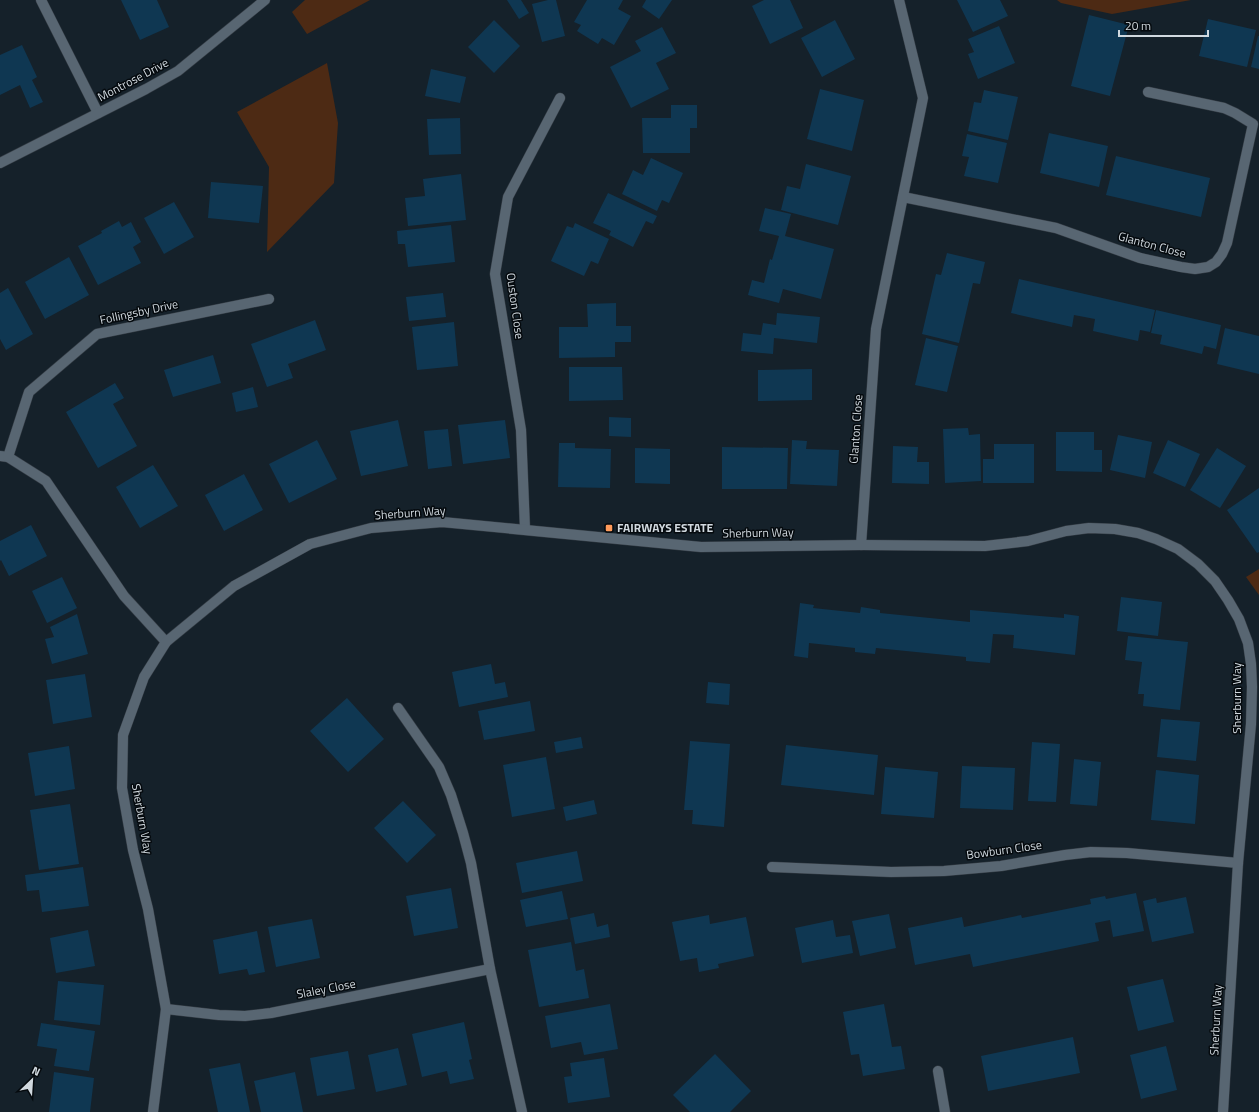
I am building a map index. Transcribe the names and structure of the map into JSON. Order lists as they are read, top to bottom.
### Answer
{
  "streets": {
    "street": [
      "Montrose Drive",
      "Glanton Close",
      "Ouston Close",
      "Follingsby Drive",
      "Sherburn Way",
      "Bowburn Close",
      "Slaley Close"
    ]
  },
  "crossings": [
    ["Glanton Close", "Sherburn Way"],
    ["Ouston Close", "Sherburn Way"],
    ["Follingsby Drive", "Sherburn Way"],
    ["Sherburn Way", "Bowburn Close"],
    ["Sherburn Way", "Slaley Close"]
  ],
  "places": {
    "transit": ["FAIRWAYS ESTATE"]
  },
  "scale_bar": "20 m",
  "north": "top right"
}
